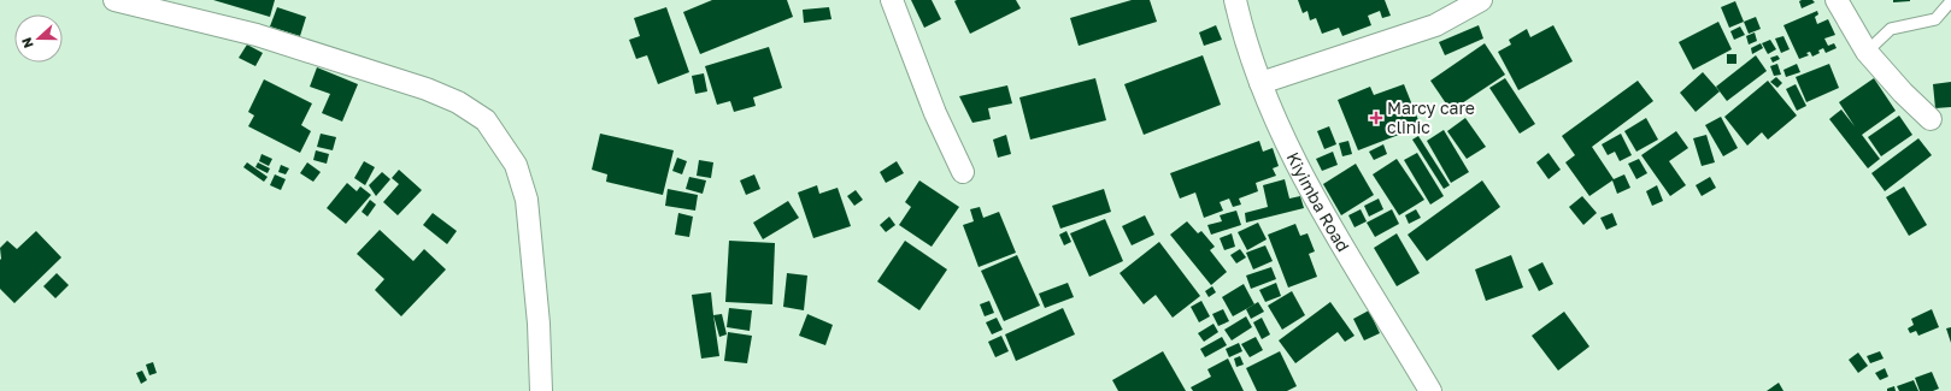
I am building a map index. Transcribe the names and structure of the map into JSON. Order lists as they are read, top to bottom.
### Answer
{
  "streets": {
    "street": ["Kiyimba Road"]
  },
  "places": {
    "health": ["Marcy care clinic"]
  },
  "north": "left"
}
